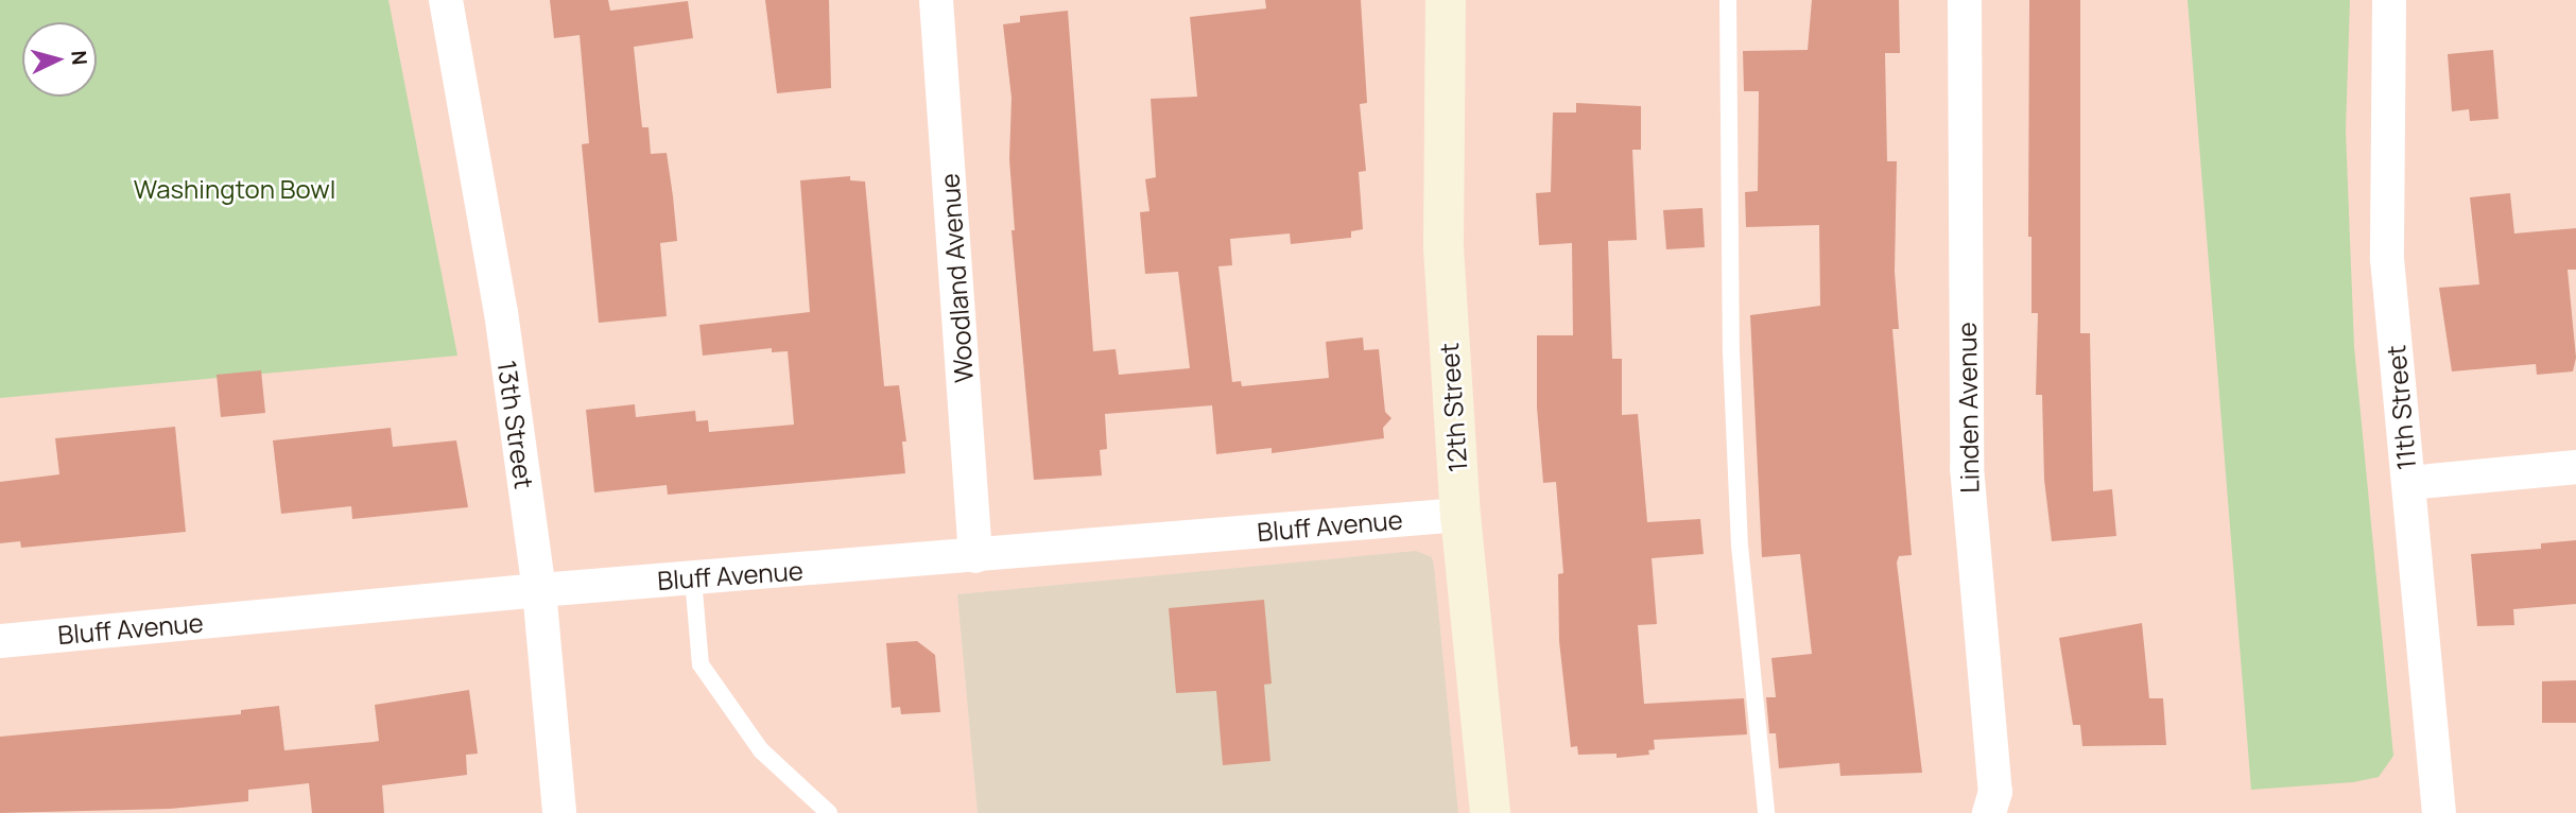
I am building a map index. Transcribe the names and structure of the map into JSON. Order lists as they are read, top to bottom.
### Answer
{
  "streets": {
    "street": [
      "Woodland Avenue",
      "12th Street",
      "Linden Avenue",
      "11th Street",
      "13th Street",
      "Bluff Avenue"
    ]
  },
  "crossings": [
    ["Woodland Avenue", "Bluff Avenue"],
    ["12th Street", "Bluff Avenue"],
    ["13th Street", "Bluff Avenue"]
  ],
  "parks": ["Washington Bowl"],
  "north": "right"
}
